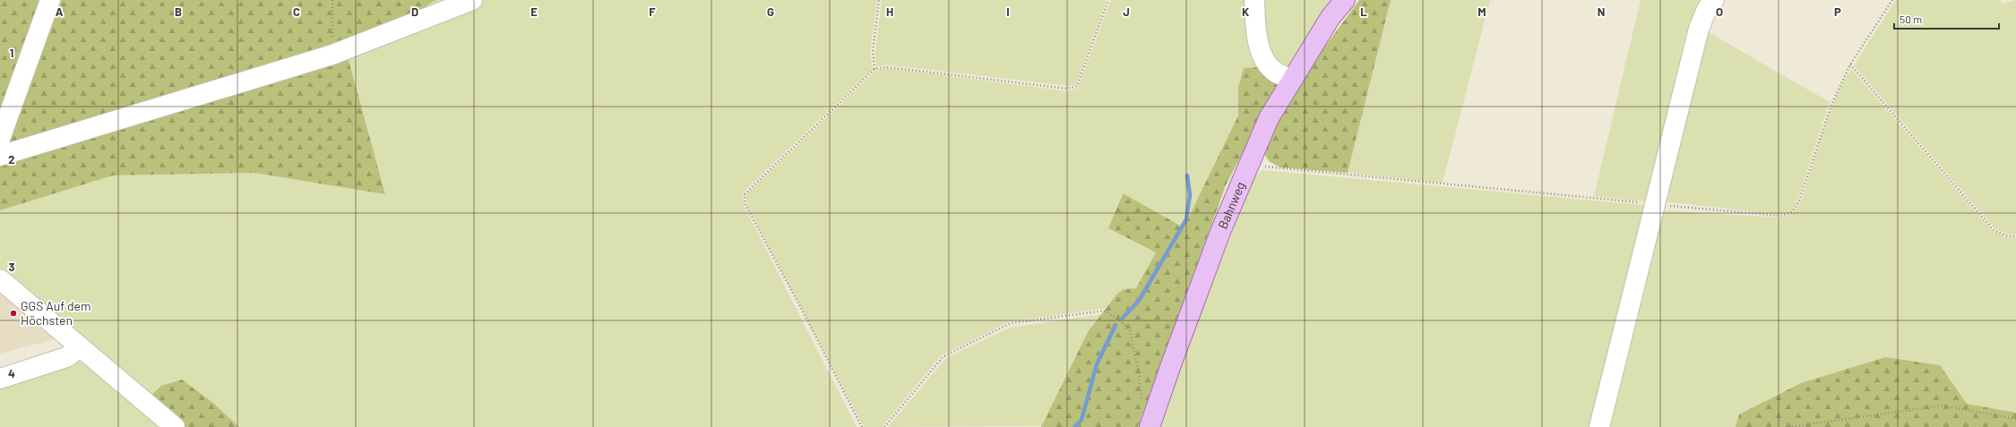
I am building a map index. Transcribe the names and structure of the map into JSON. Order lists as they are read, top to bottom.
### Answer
{
  "streets": {
    "main road": ["Bahnweg"]
  },
  "places": ["GGS Auf dem Höchsten"],
  "scale_bar": "50 m",
  "grid": {
    "columns": [
      "A",
      "B",
      "C",
      "D",
      "E",
      "F",
      "G",
      "H",
      "I",
      "J",
      "K",
      "L",
      "M",
      "N",
      "O",
      "P"
    ],
    "rows": [
      "1",
      "2",
      "3",
      "4"
    ]
  }
}
